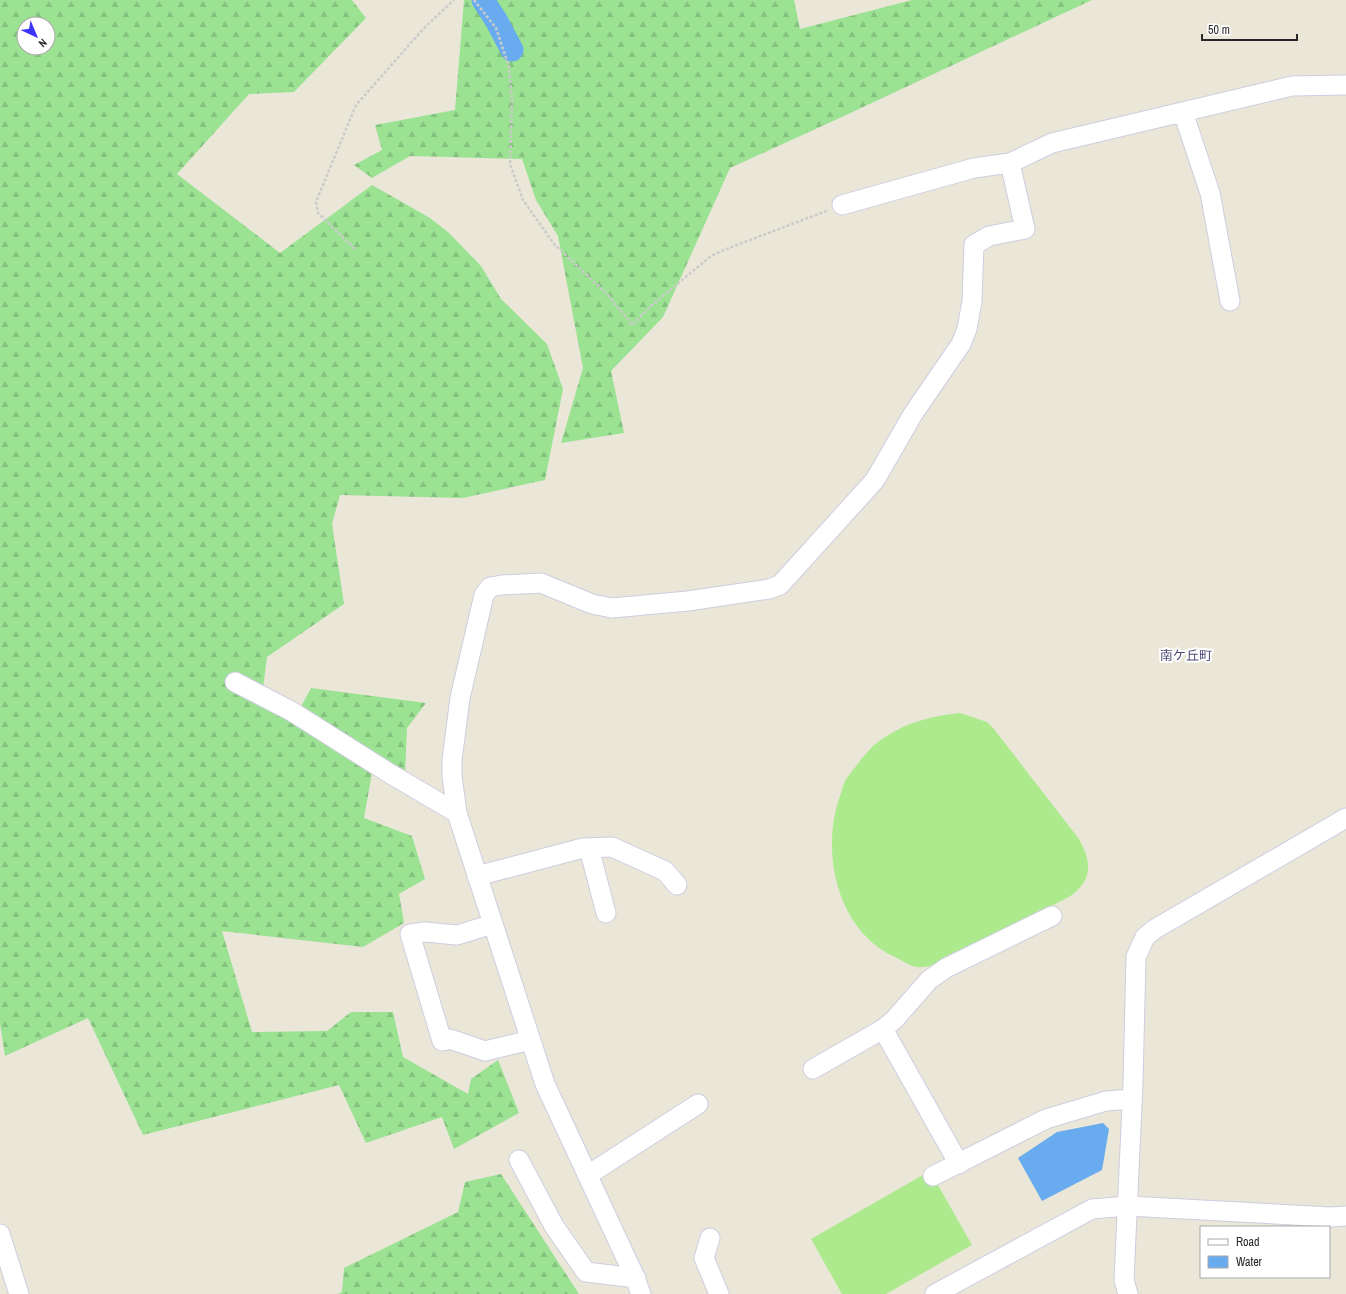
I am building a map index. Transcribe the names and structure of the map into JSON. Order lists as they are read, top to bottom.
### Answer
{
  "districts": ["南ケ丘町"],
  "legend": ["Road", "Water"],
  "scale_bar": "50 m",
  "north": "bottom right"
}
